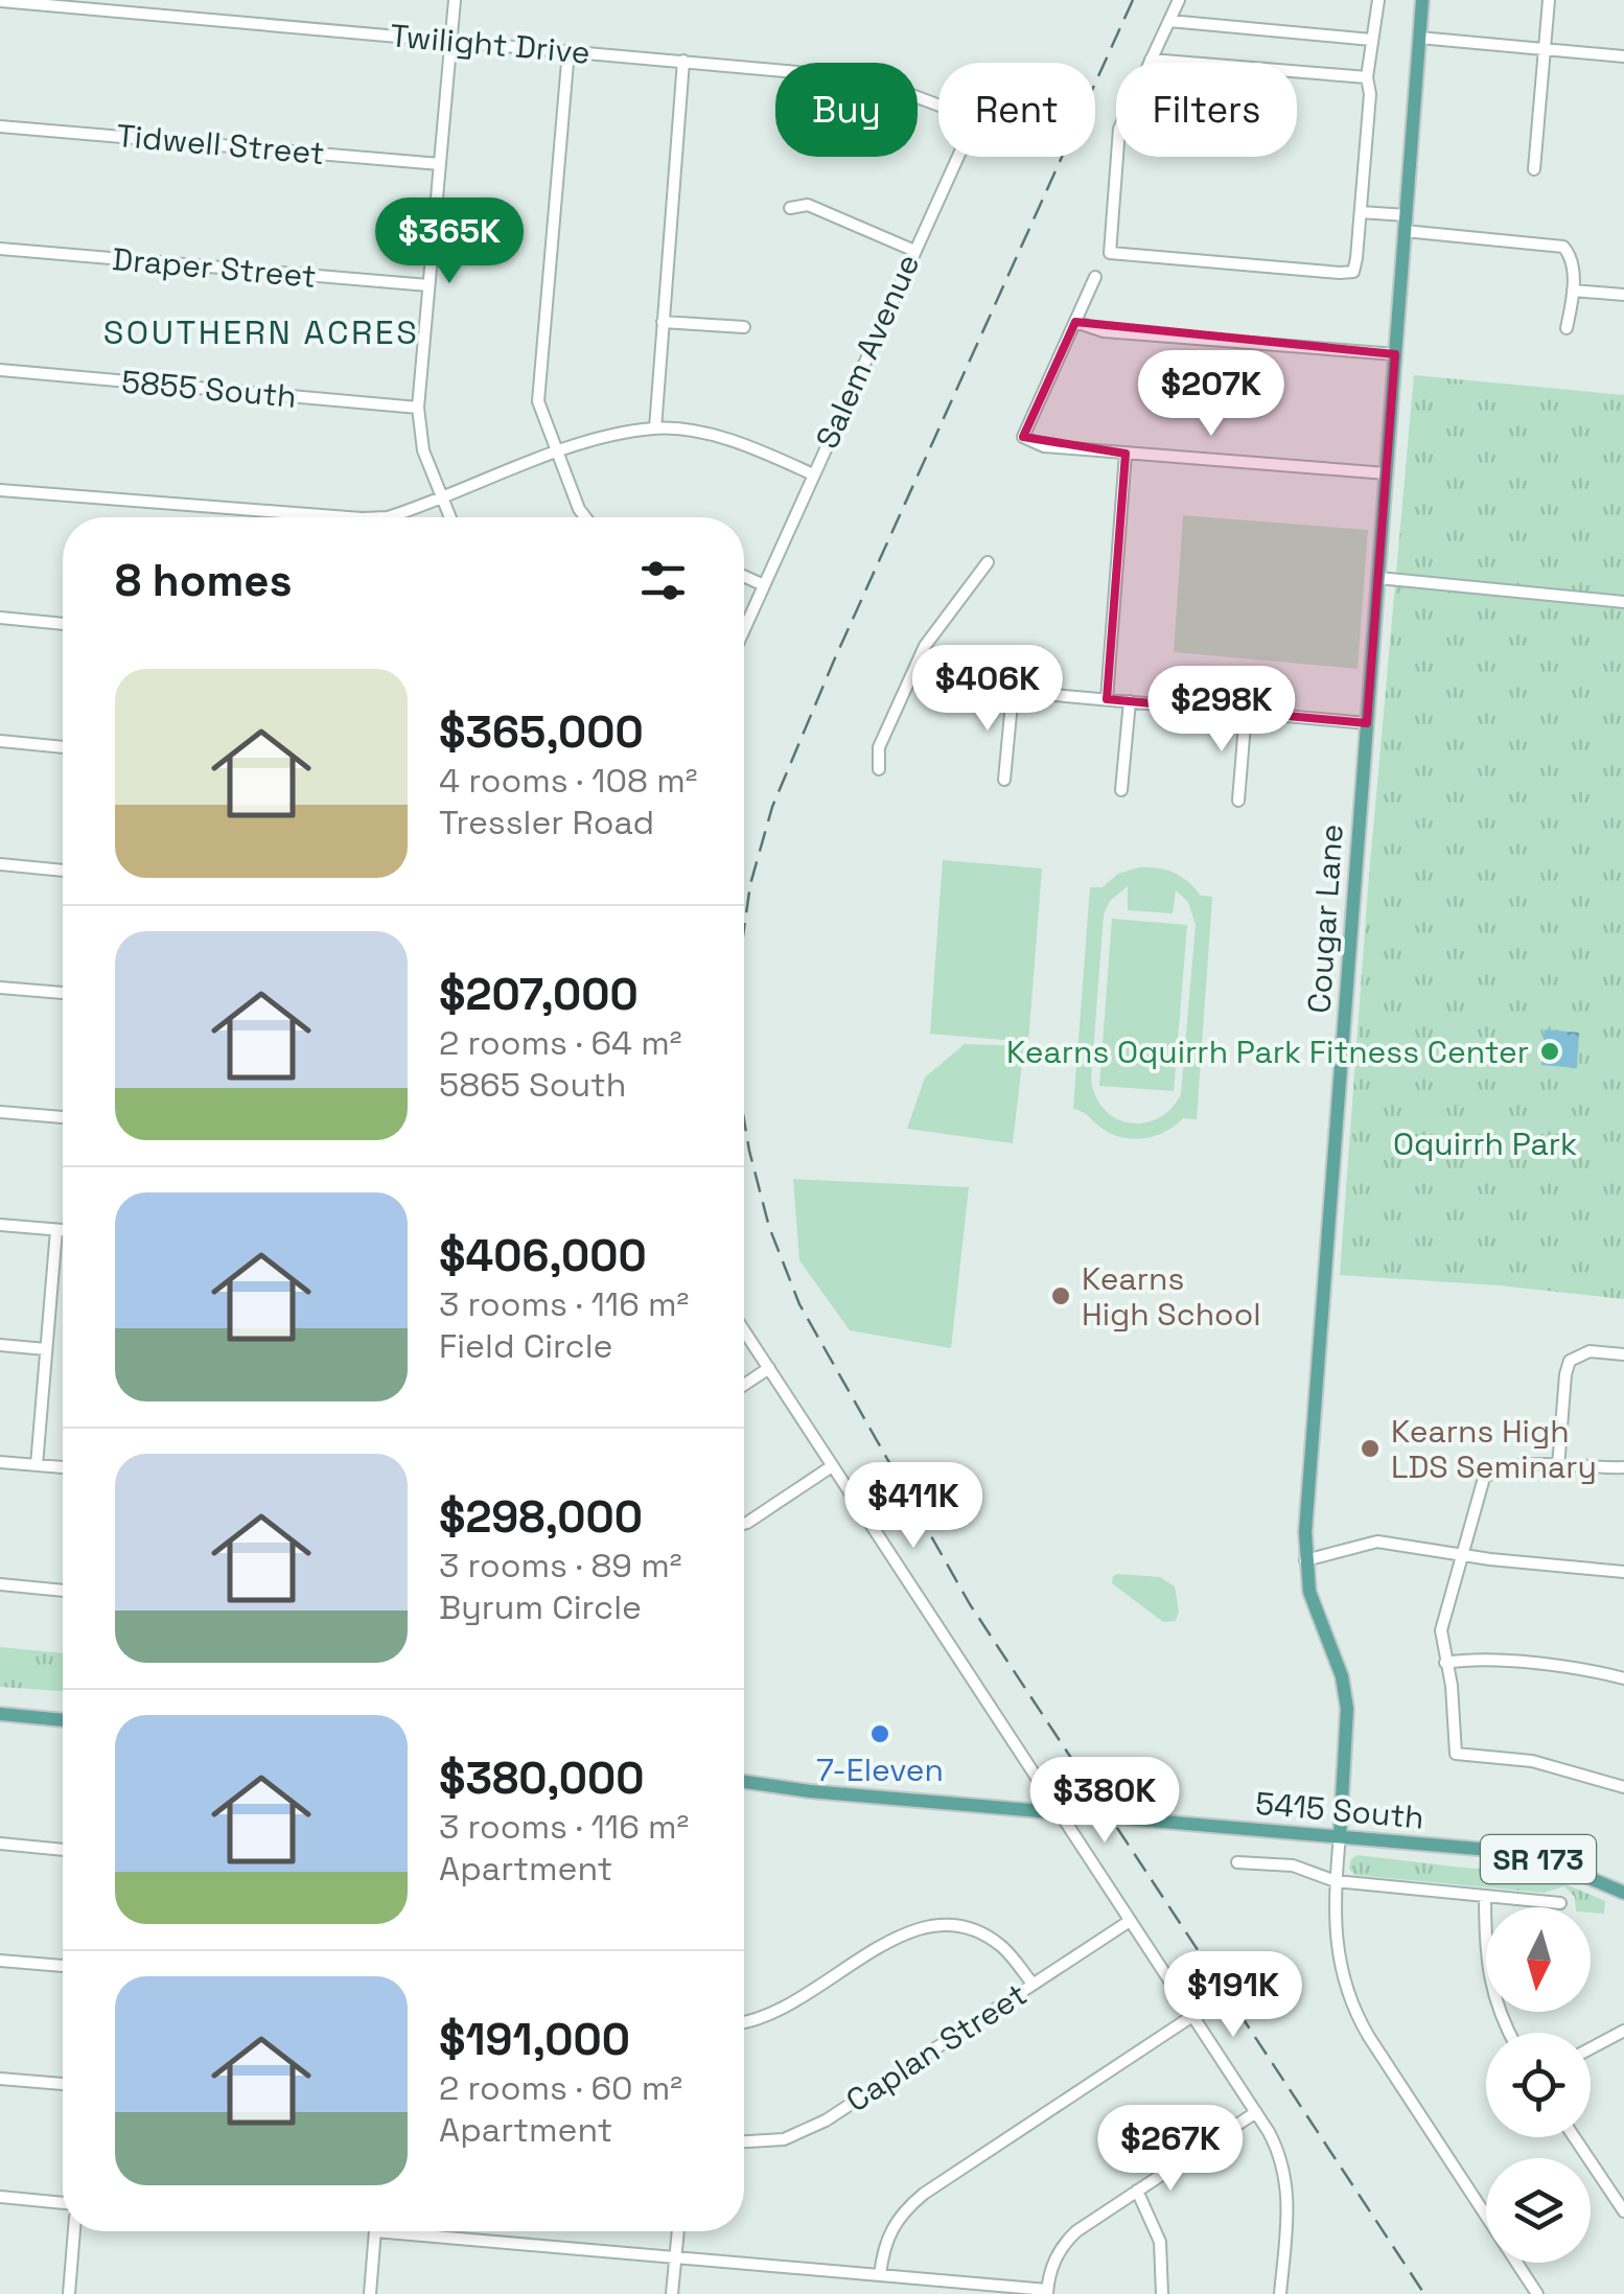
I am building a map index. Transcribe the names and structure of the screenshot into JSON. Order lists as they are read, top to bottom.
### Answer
{
  "streets": {
    "main road": ["Cougar Lane", "5415 South", "SR 173"],
    "street": [
      "Twilight Drive",
      "Tidwell Street",
      "Draper Street",
      "Salem Avenue",
      "5855 South",
      "Caplan Street"
    ]
  },
  "crossings": [
    ["Cougar Lane", "5415 South"]
  ],
  "districts": ["SOUTHERN ACRES"],
  "parks": ["Oquirrh Park"],
  "places": [
    "Kearns Oquirrh Park Fitness Center",
    "Kearns High School",
    "Kearns High LDS Seminary",
    "7-Eleven"
  ],
  "north": "bottom",
  "page": {
    "chip": ["Buy", "Rent", "Filters"],
    "price": [
      "$365K",
      "$207K",
      "$406K",
      "$298K",
      "$411K",
      "$380K",
      "$191K",
      "$267K"
    ],
    "heading": "8 homes",
    "list": [
      {
        "name": "$365,000",
        "note": "4 rooms · 108 m² · Tressler Road"
      },
      {
        "name": "$207,000",
        "note": "2 rooms · 64 m² · 5865 South"
      },
      {
        "name": "$406,000",
        "note": "3 rooms · 116 m² · Field Circle"
      },
      {
        "name": "$298,000",
        "note": "3 rooms · 89 m² · Byrum Circle"
      },
      {
        "name": "$380,000",
        "note": "3 rooms · 116 m² · Apartment"
      },
      {
        "name": "$191,000",
        "note": "2 rooms · 60 m² · Apartment"
      }
    ]
  }
}
